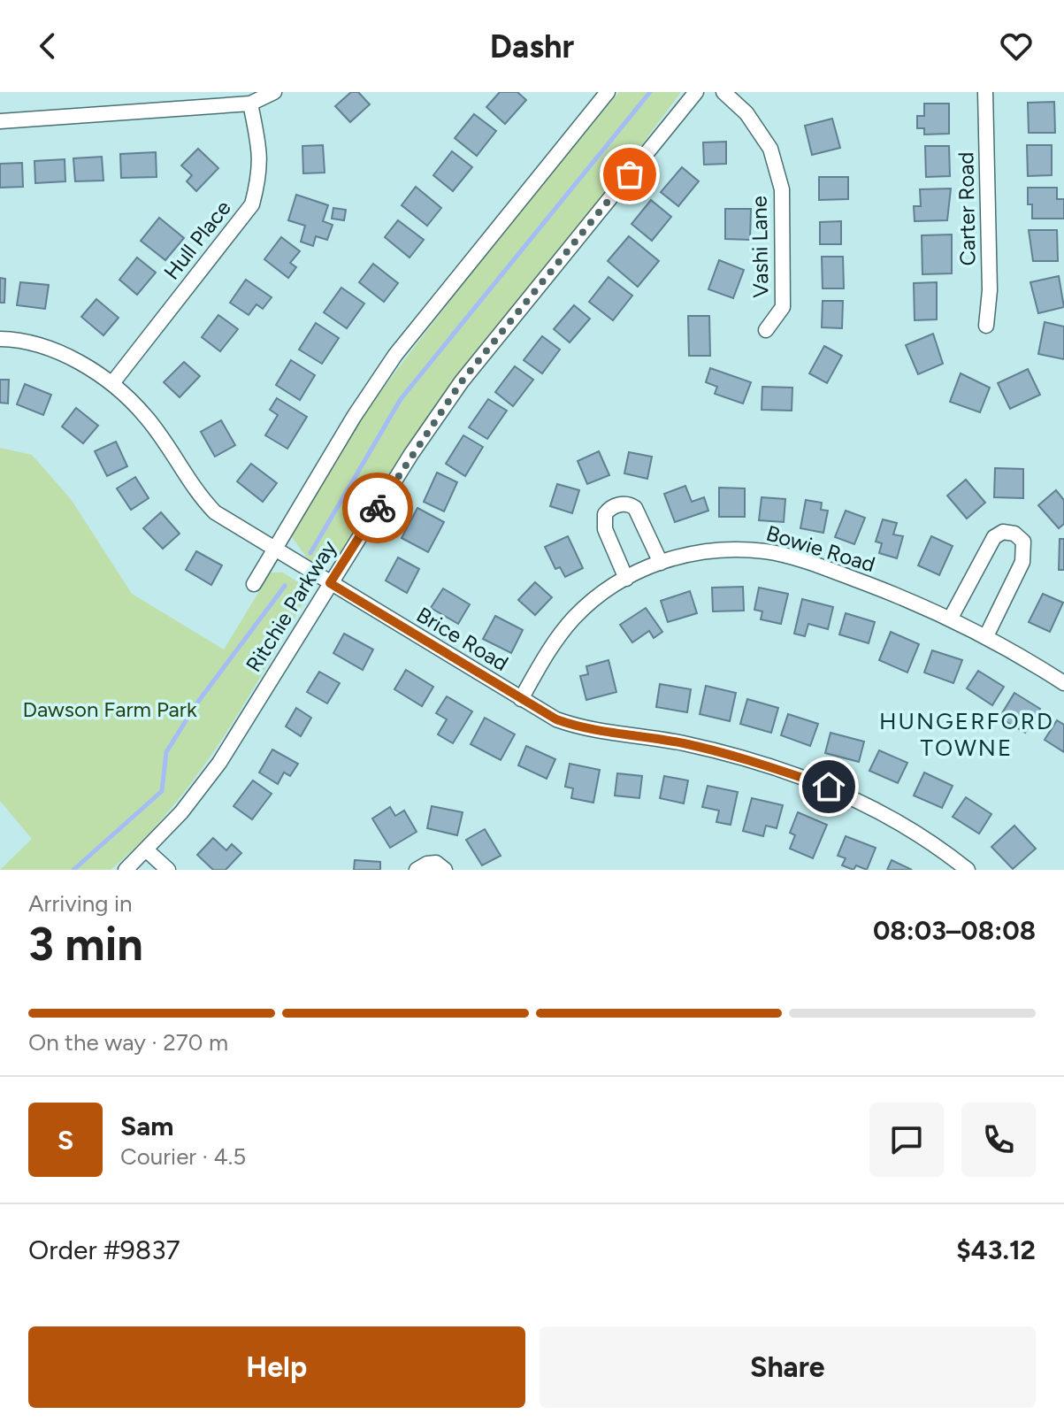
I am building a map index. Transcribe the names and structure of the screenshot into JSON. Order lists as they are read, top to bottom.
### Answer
{
  "streets": {
    "street": [
      "Carter Road",
      "Hull Place",
      "Vashi Lane",
      "Bowie Road",
      "Ritchie Parkway",
      "Brice Road"
    ]
  },
  "crossings": [
    ["Hull Place", "Brice Road"],
    ["Bowie Road", "Brice Road"],
    ["Ritchie Parkway", "Brice Road"]
  ],
  "districts": ["HUNGERFORD TOWNE"],
  "parks": ["Dawson Farm Park"],
  "page": {
    "header": "Dashr",
    "heading": ["3 min", "Arriving in", "08:03–08:08"],
    "panel": [
      "Sam",
      "Courier · 4.5",
      "Order #9837",
      "$43.12"
    ],
    "bar": "On the way · 270 m",
    "round": "S",
    "buttons": ["Help", "Share"]
  }
}
